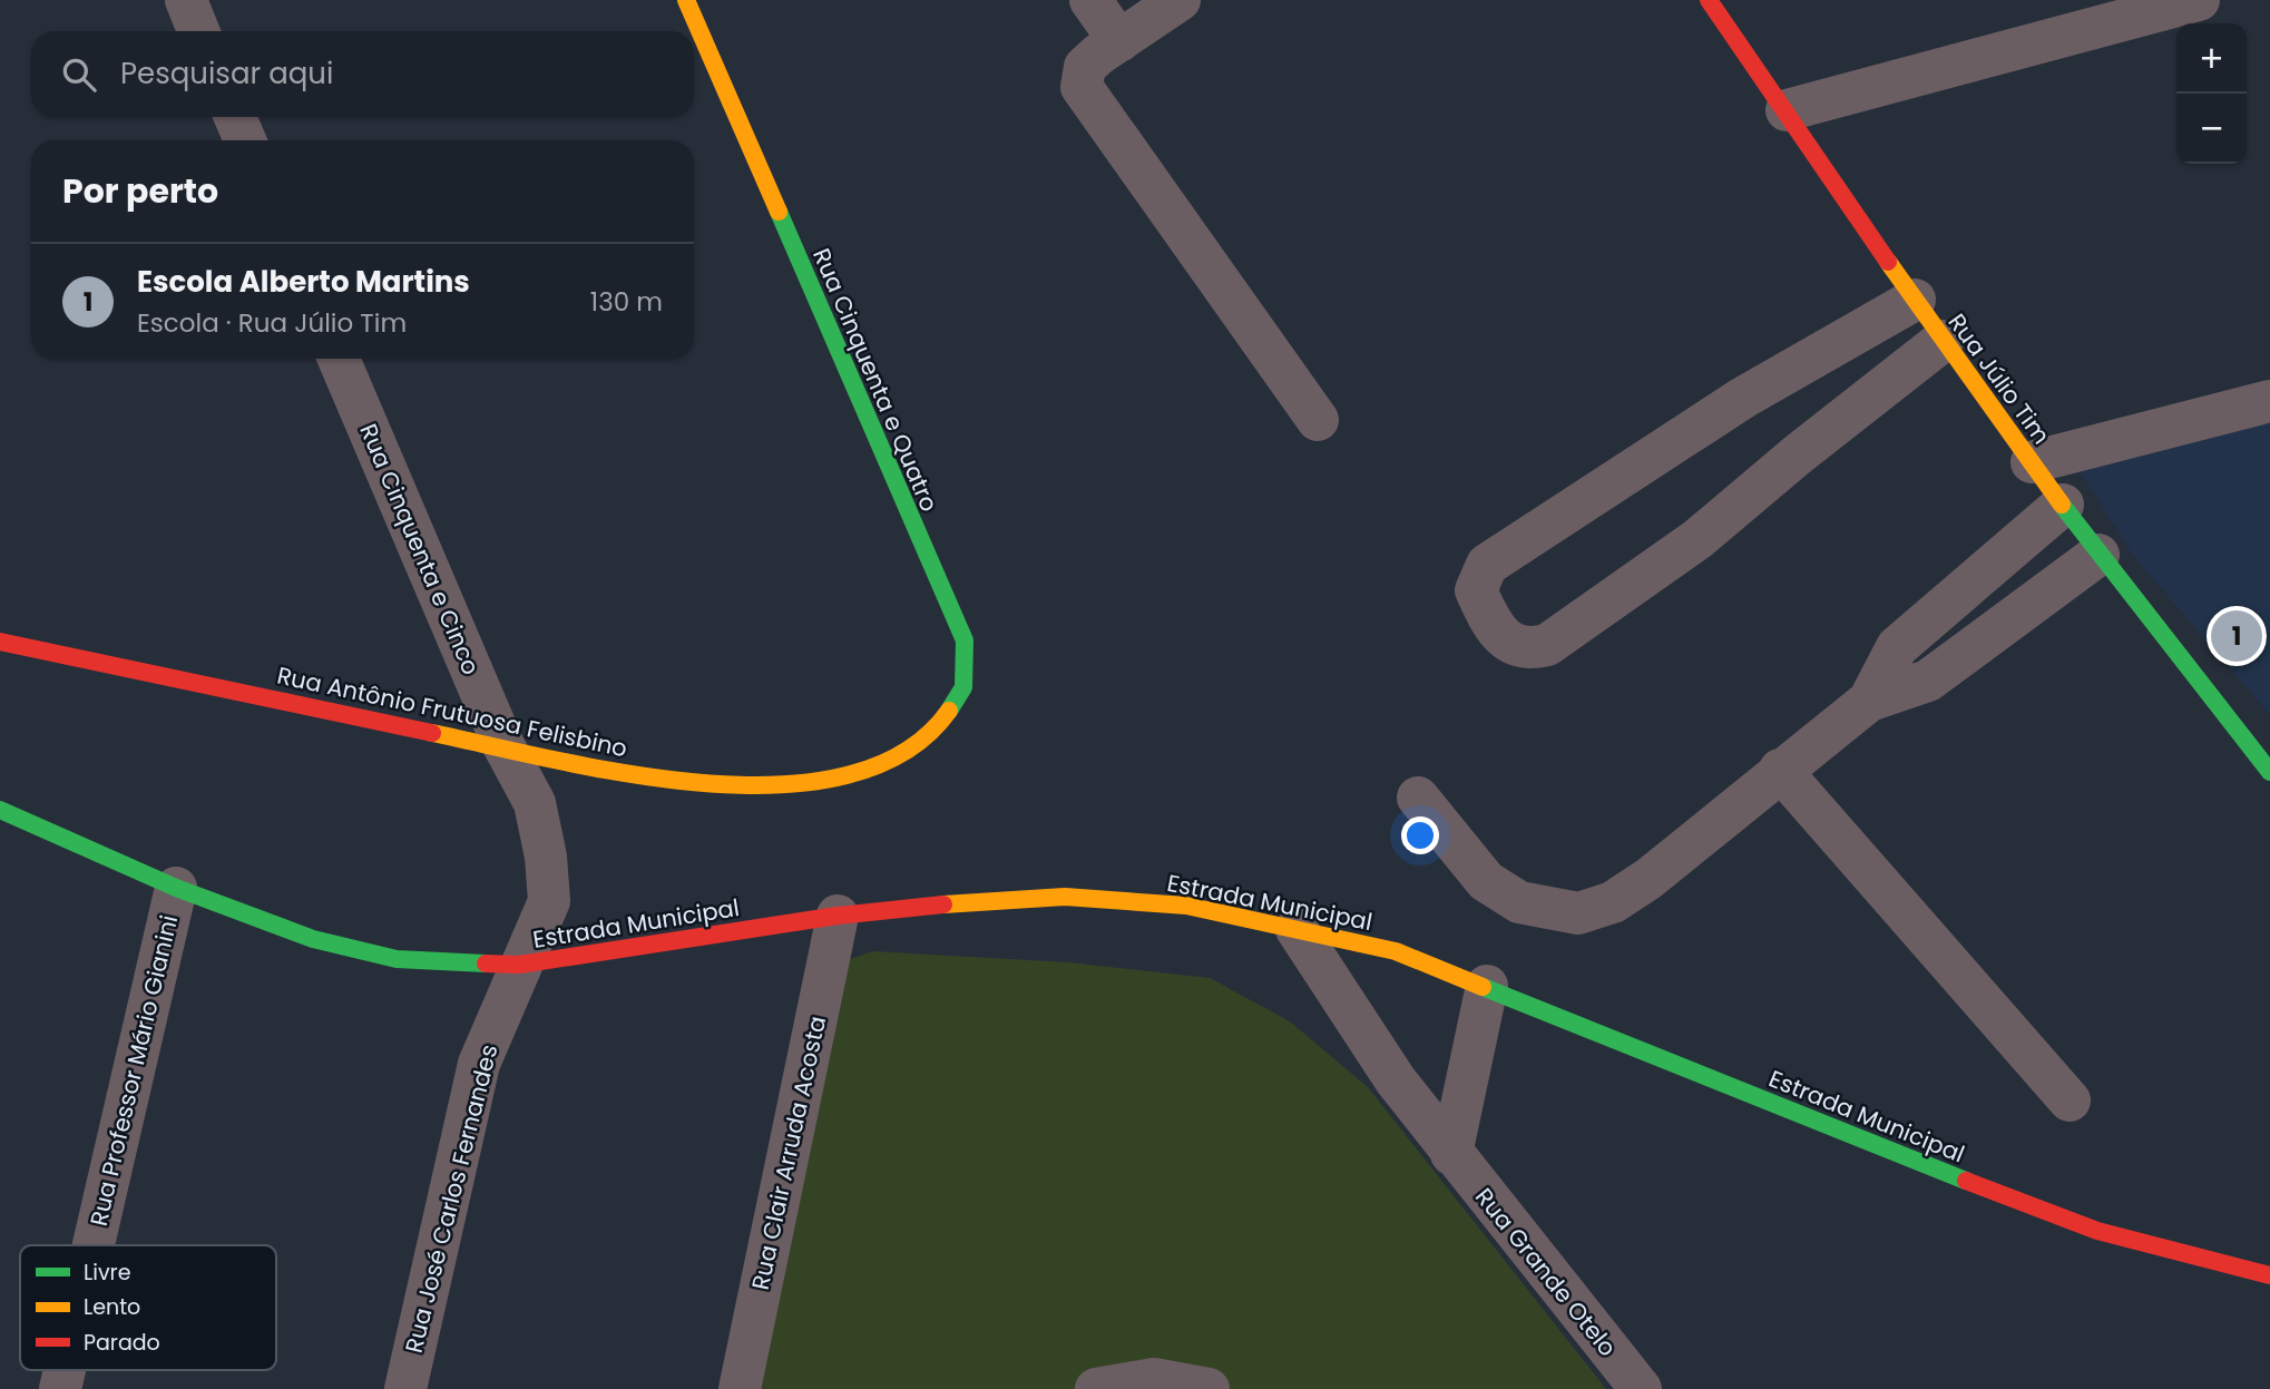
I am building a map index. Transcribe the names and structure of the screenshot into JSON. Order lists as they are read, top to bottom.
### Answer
{
  "streets": {
    "street": [
      "Rua Júlio Tim",
      "Rua Cinquenta e Quatro",
      "Rua Cinquenta e Cinco",
      "Rua Antônio Frutuosa Felisbino",
      "Estrada Municipal",
      "Rua Professor Mário Gianini",
      "Rua Clair Arruda Acosta",
      "Rua José Carlos Fernandes",
      "Rua Grande Otelo"
    ]
  },
  "crossings": [
    ["Rua Cinquenta e Quatro", "Rua Antônio Frutuosa Felisbino"],
    ["Rua Cinquenta e Cinco", "Rua Antônio Frutuosa Felisbino"],
    ["Rua Cinquenta e Cinco", "Estrada Municipal"],
    ["Rua Cinquenta e Cinco", "Rua José Carlos Fernandes"],
    ["Estrada Municipal", "Rua Professor Mário Gianini"],
    ["Estrada Municipal", "Rua Clair Arruda Acosta"],
    ["Estrada Municipal", "Rua José Carlos Fernandes"],
    ["Estrada Municipal", "Rua Grande Otelo"]
  ],
  "legend": ["Livre", "Lento", "Parado"],
  "page": {
    "map_buttons": ["+", "−"],
    "search": "Pesquisar aqui",
    "heading": "Por perto",
    "list": [
      {
        "mark": "1",
        "name": "Escola Alberto Martins",
        "note": "Escola · Rua Júlio Tim",
        "value": "130 m"
      }
    ],
    "pins": "1"
  }
}
